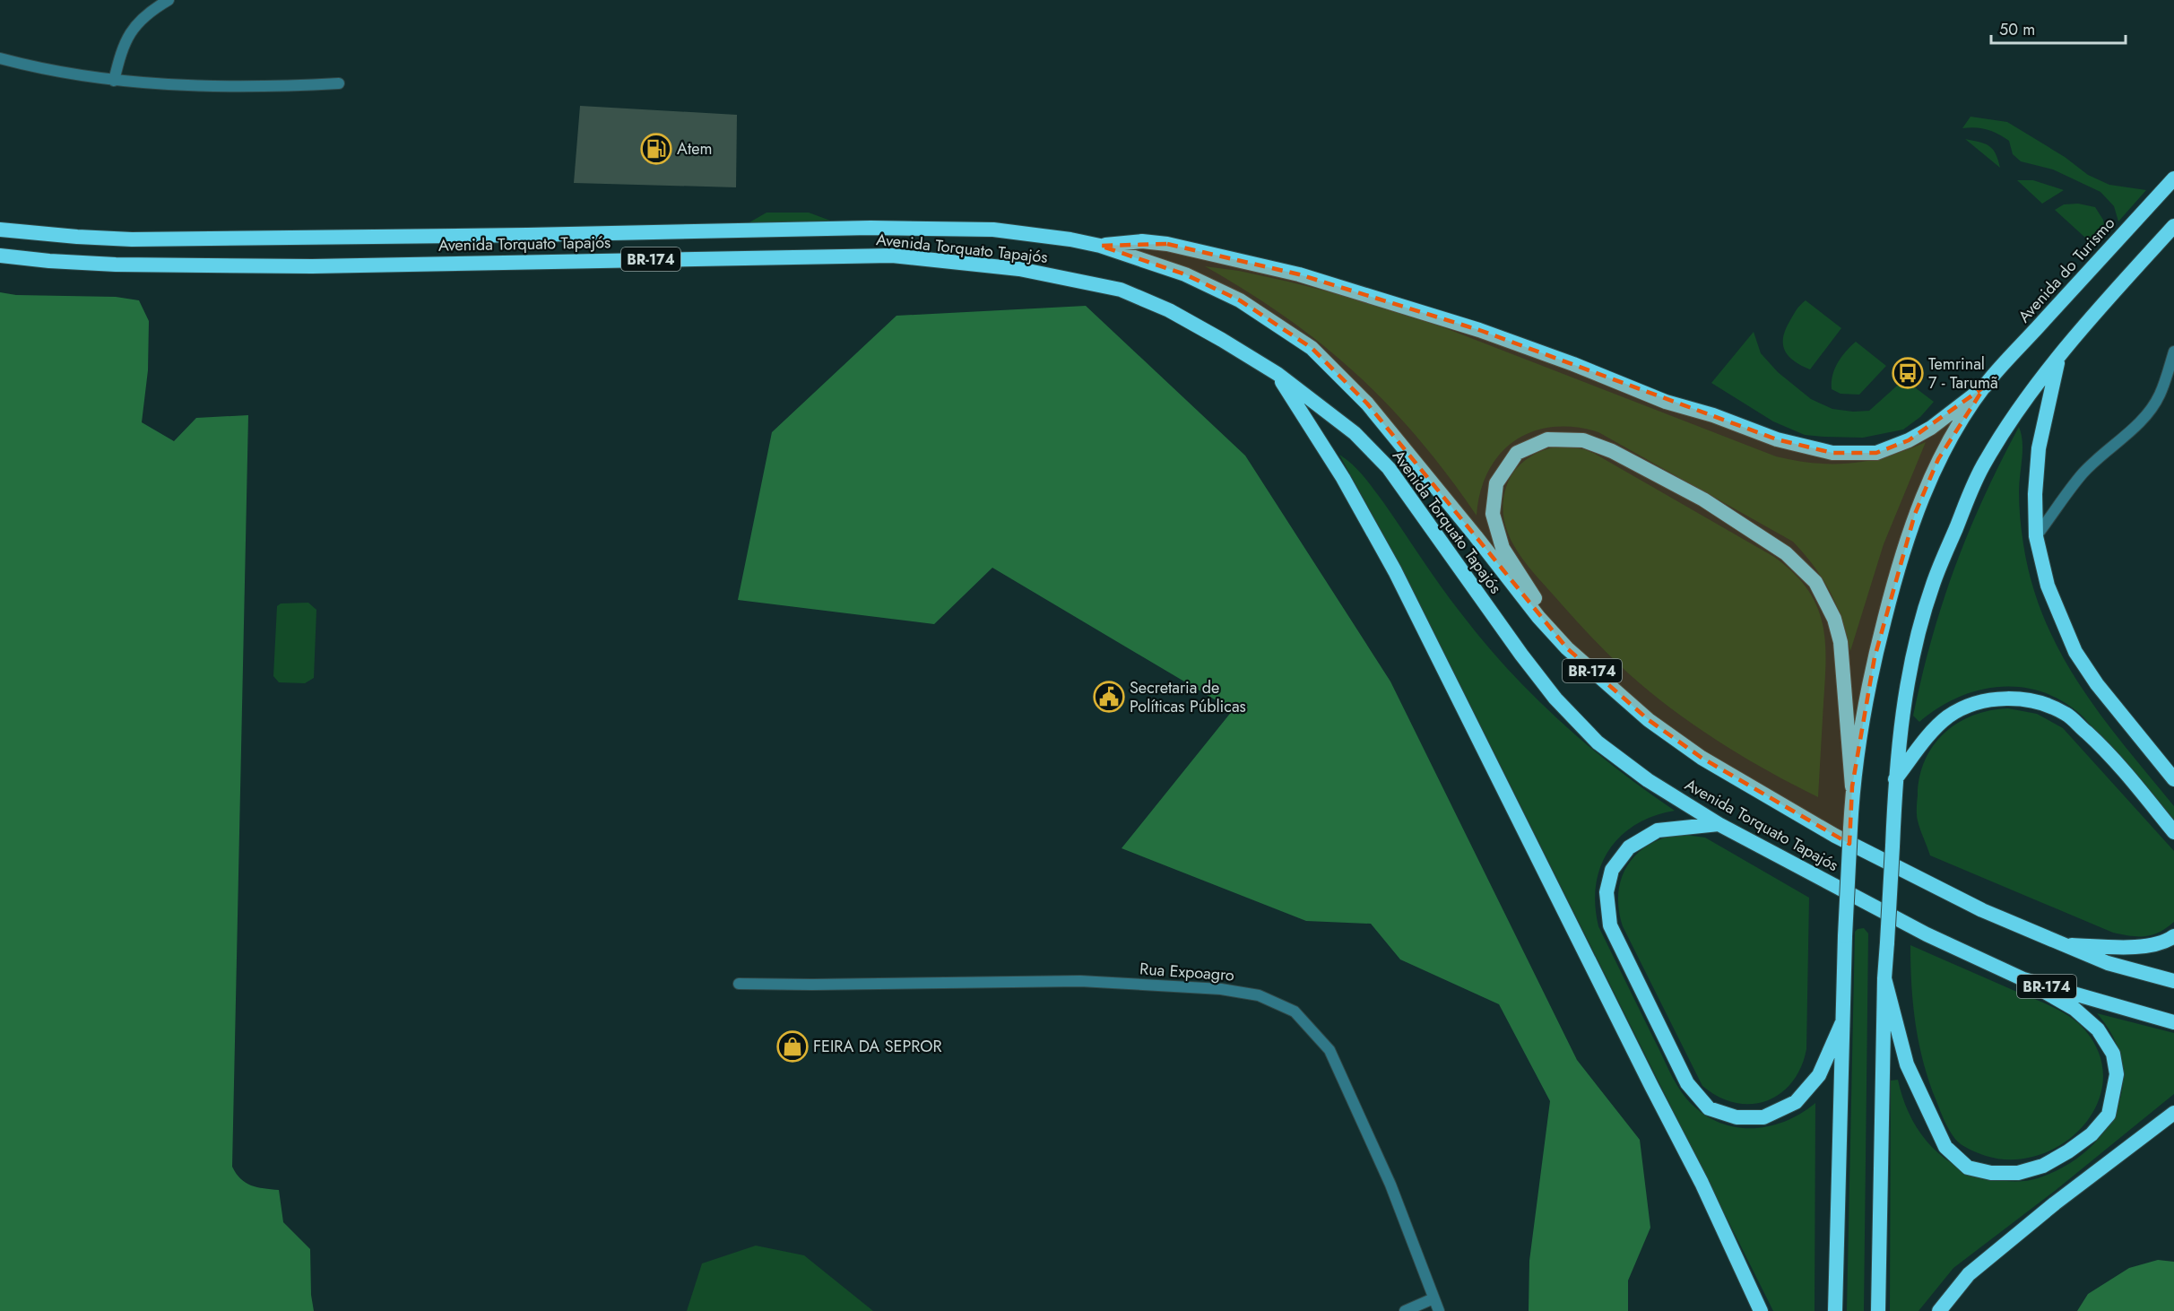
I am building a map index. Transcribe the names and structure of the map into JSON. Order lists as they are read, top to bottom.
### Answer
{
  "streets": {
    "highway": ["Avenida Torquato Tapajós", "BR-174", "Avenida do Turismo"],
    "street": ["Rua Expoagro"]
  },
  "places": {
    "fuel station": ["Atem"],
    "bus stop": ["Temrinal 7 - Tarumã"],
    "public building": ["Secretaria de Políticas Públicas"],
    "shop": ["FEIRA DA SEPROR"]
  },
  "scale_bar": "50 m"
}
